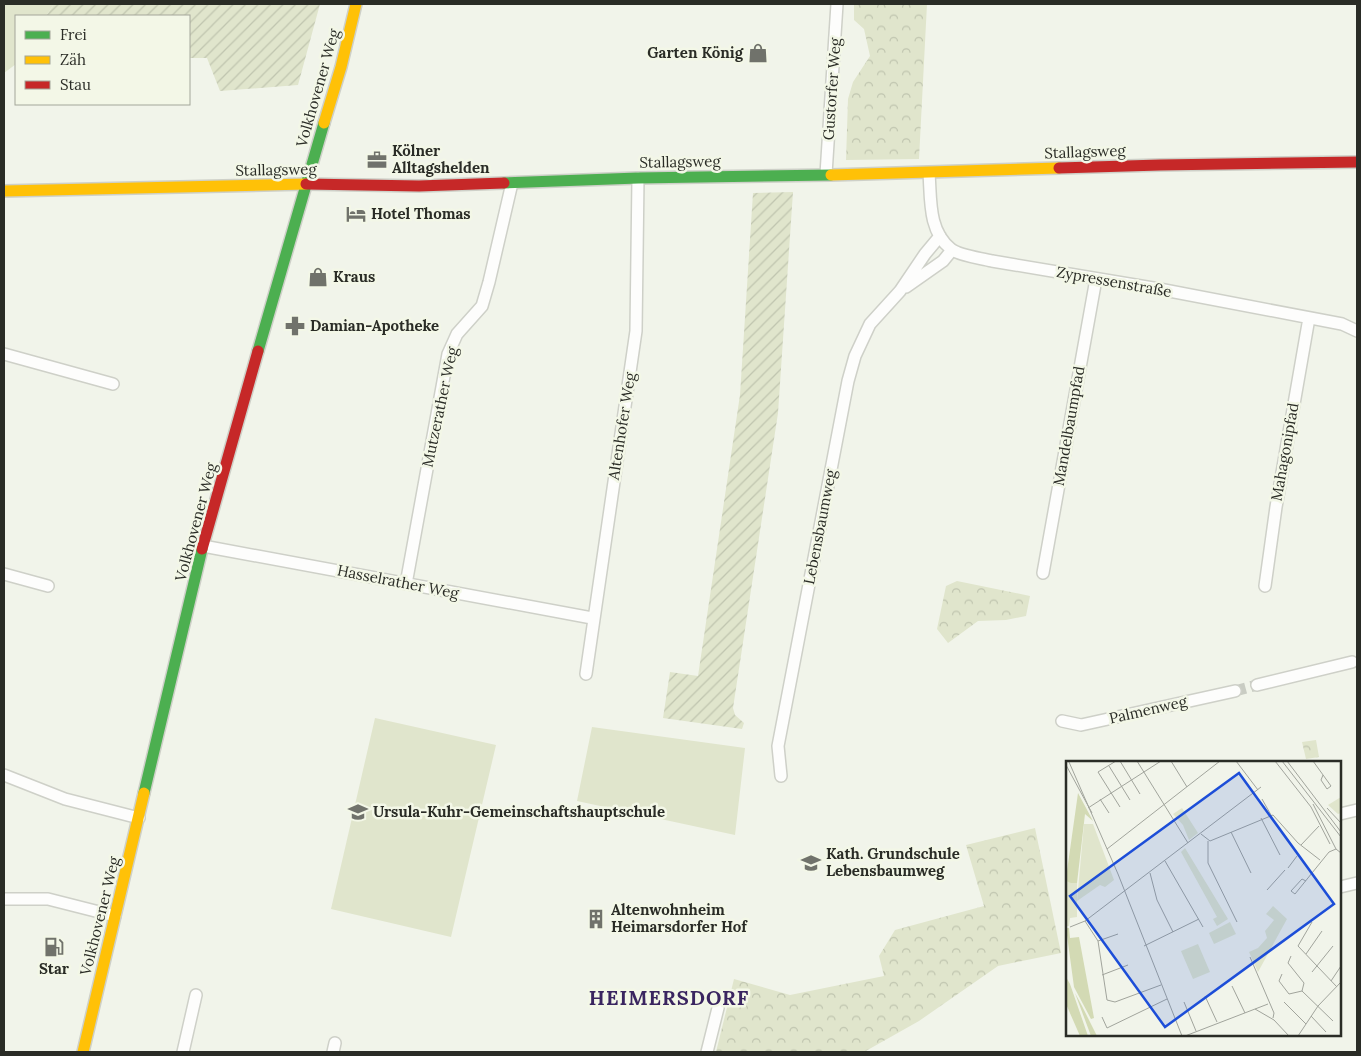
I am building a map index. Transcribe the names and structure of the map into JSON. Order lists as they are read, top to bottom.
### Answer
{
  "streets": {
    "street": [
      "Volkhovener Weg",
      "Gustorfer Weg",
      "Stallagsweg",
      "Zypressenstraße",
      "Mutzerather Weg",
      "Altenhofer Weg",
      "Mandelbaumpfad",
      "Mahagonipfad",
      "Lebensbaumweg",
      "Hasselrather Weg",
      "Palmenweg"
    ]
  },
  "crossings": [
    ["Volkhovener Weg", "Stallagsweg"],
    ["Volkhovener Weg", "Hasselrather Weg"],
    ["Gustorfer Weg", "Stallagsweg"],
    ["Stallagsweg", "Mutzerather Weg"],
    ["Stallagsweg", "Altenhofer Weg"],
    ["Zypressenstraße", "Mandelbaumpfad"],
    ["Zypressenstraße", "Mahagonipfad"],
    ["Zypressenstraße", "Lebensbaumweg"],
    ["Mutzerather Weg", "Hasselrather Weg"],
    ["Altenhofer Weg", "Hasselrather Weg"]
  ],
  "districts": ["HEIMERSDORF"],
  "places": {
    "shop": ["Garten König", "Kraus"],
    "office": ["Kölner Alltagshelden"],
    "hotel": ["Hotel Thomas"],
    "pharmacy": ["Damian-Apotheke"],
    "school or university": ["Ursula-Kuhr-Gemeinschaftshauptschule", "Kath. Grundschule Lebensbaumweg"],
    "building": ["Altenwohnheim Heimarsdorfer Hof"],
    "fuel station": ["Star"]
  },
  "legend": ["Frei", "Zäh", "Stau"]
}
